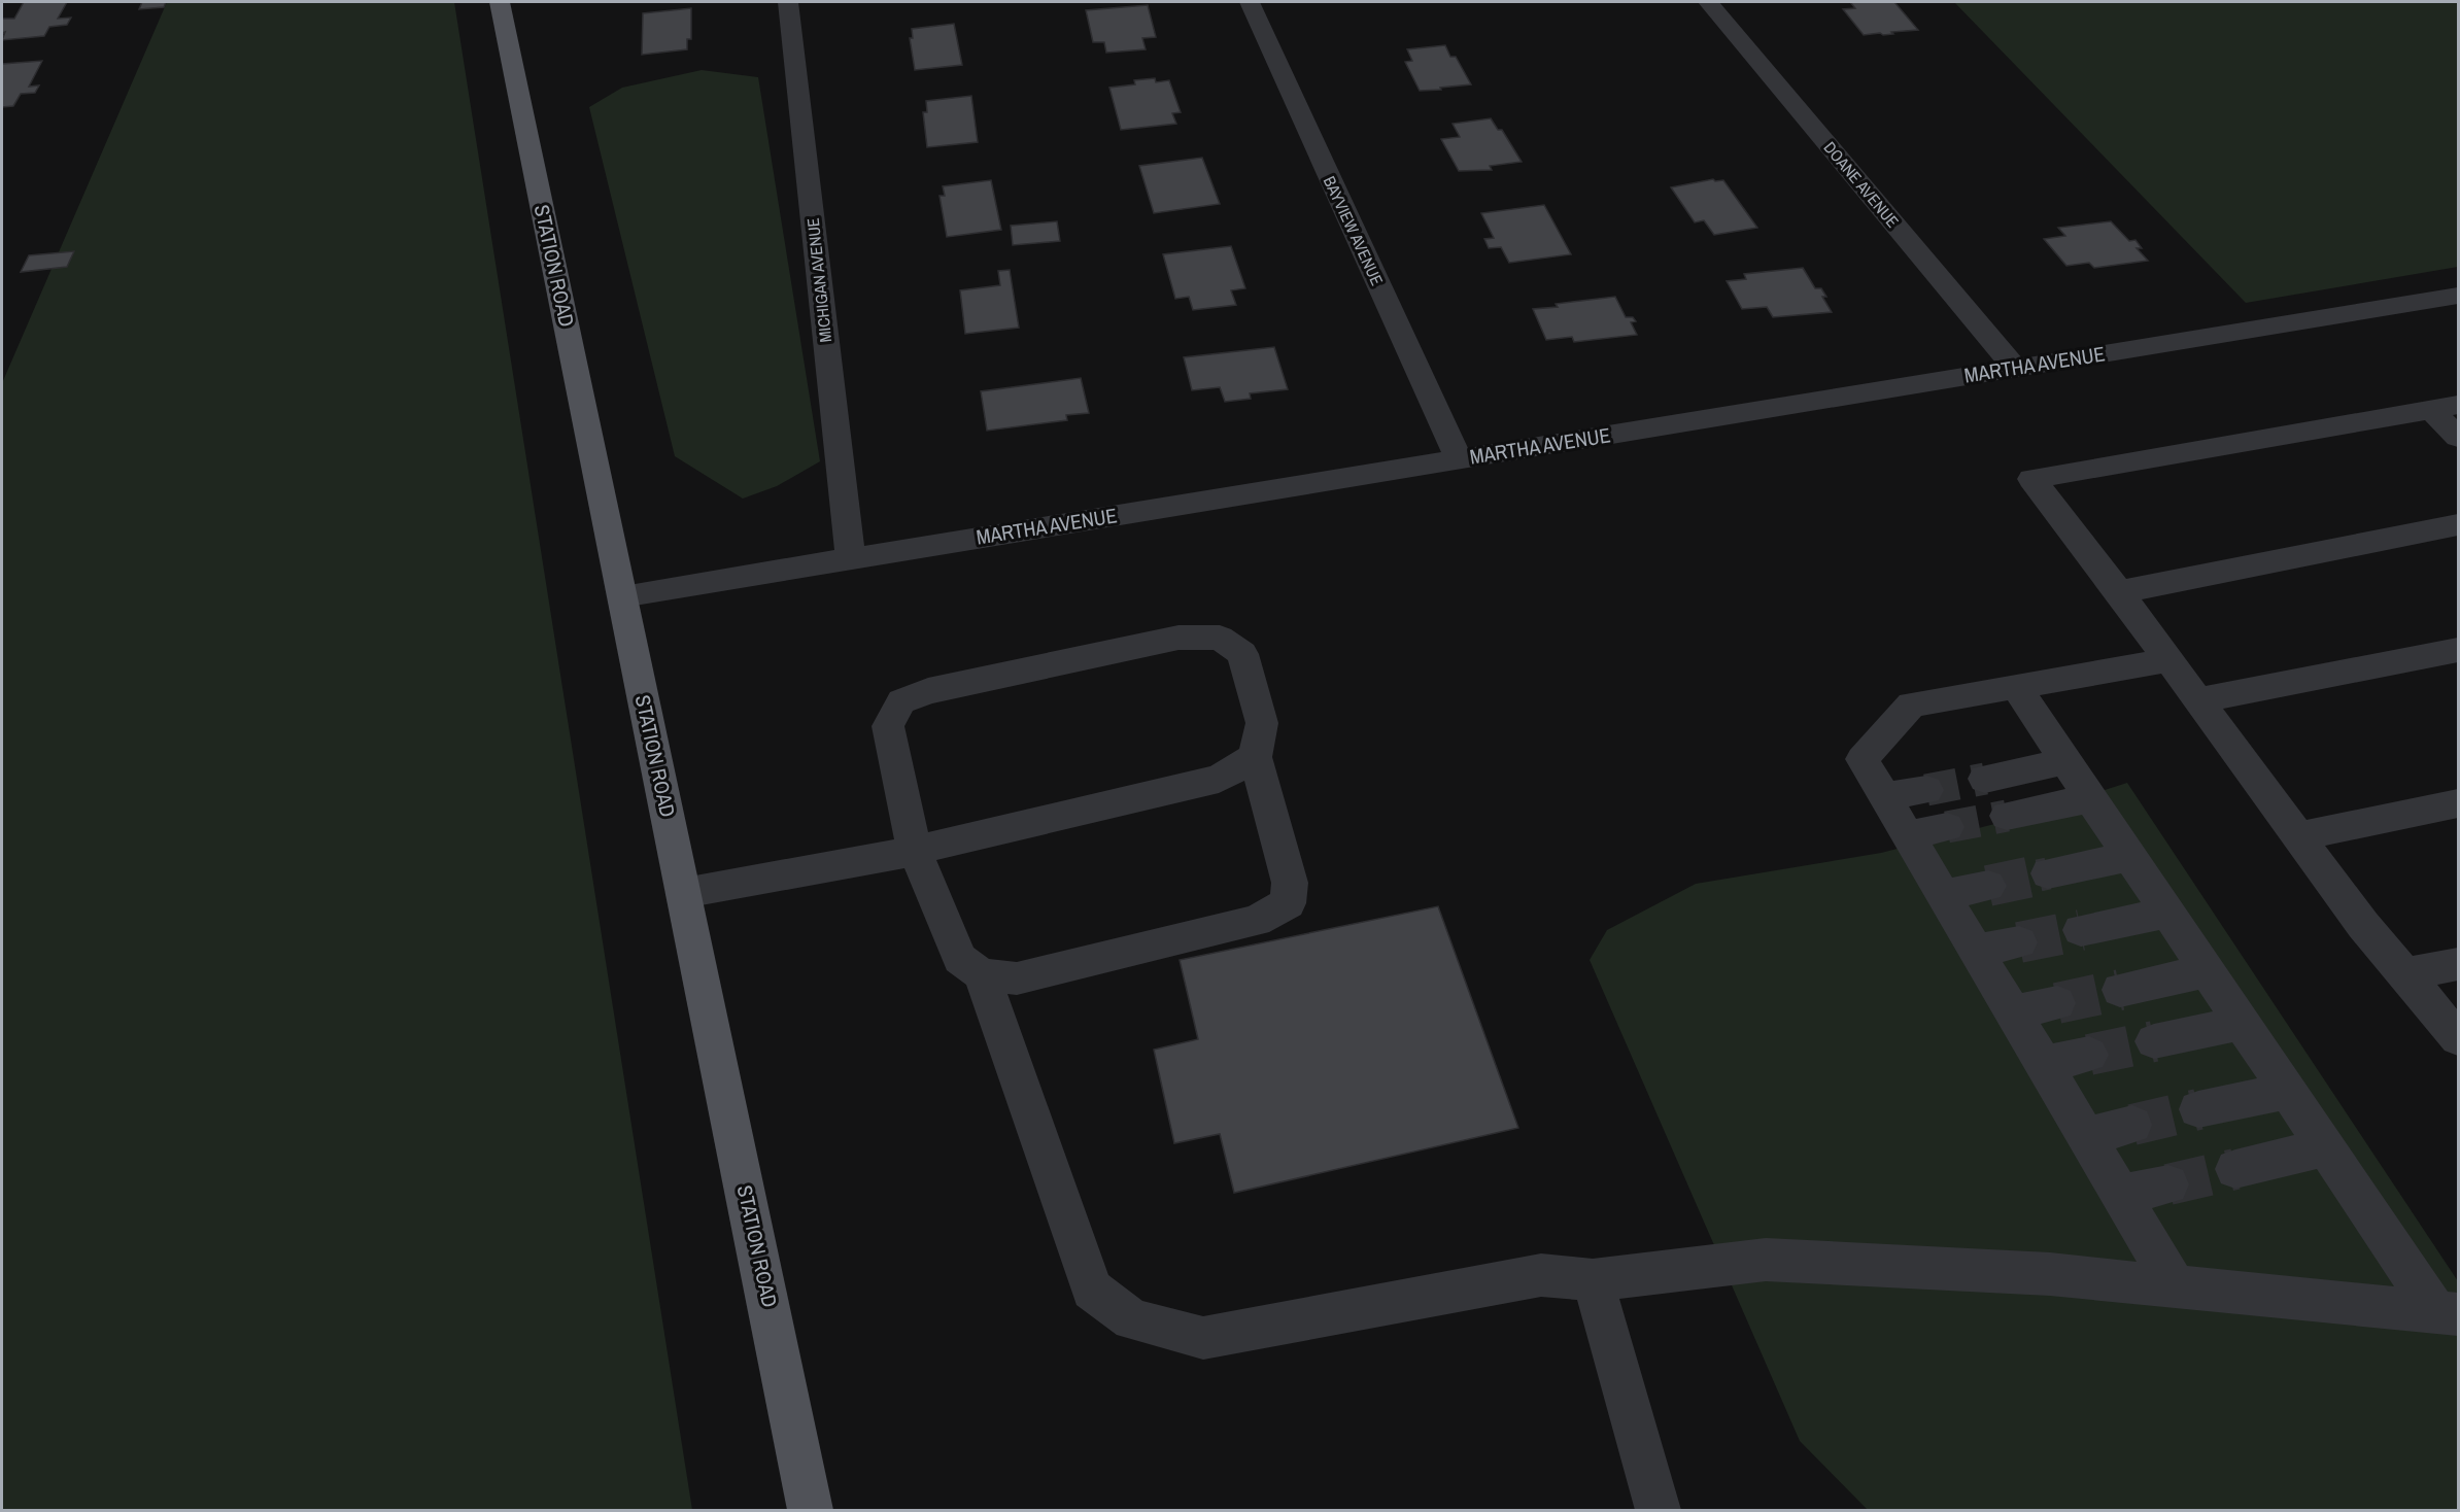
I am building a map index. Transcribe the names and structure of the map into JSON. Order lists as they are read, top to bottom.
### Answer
{
  "streets": {
    "main road": ["STATION ROAD"],
    "street": [
      "DOANE AVENUE",
      "BAYVIEW AVENUE",
      "MICHIGAN AVENUE",
      "MARTHA AVENUE"
    ]
  },
  "crossings": [
    ["DOANE AVENUE", "MARTHA AVENUE"],
    ["BAYVIEW AVENUE", "MARTHA AVENUE"],
    ["STATION ROAD", "MARTHA AVENUE"],
    ["MICHIGAN AVENUE", "MARTHA AVENUE"]
  ]
}
